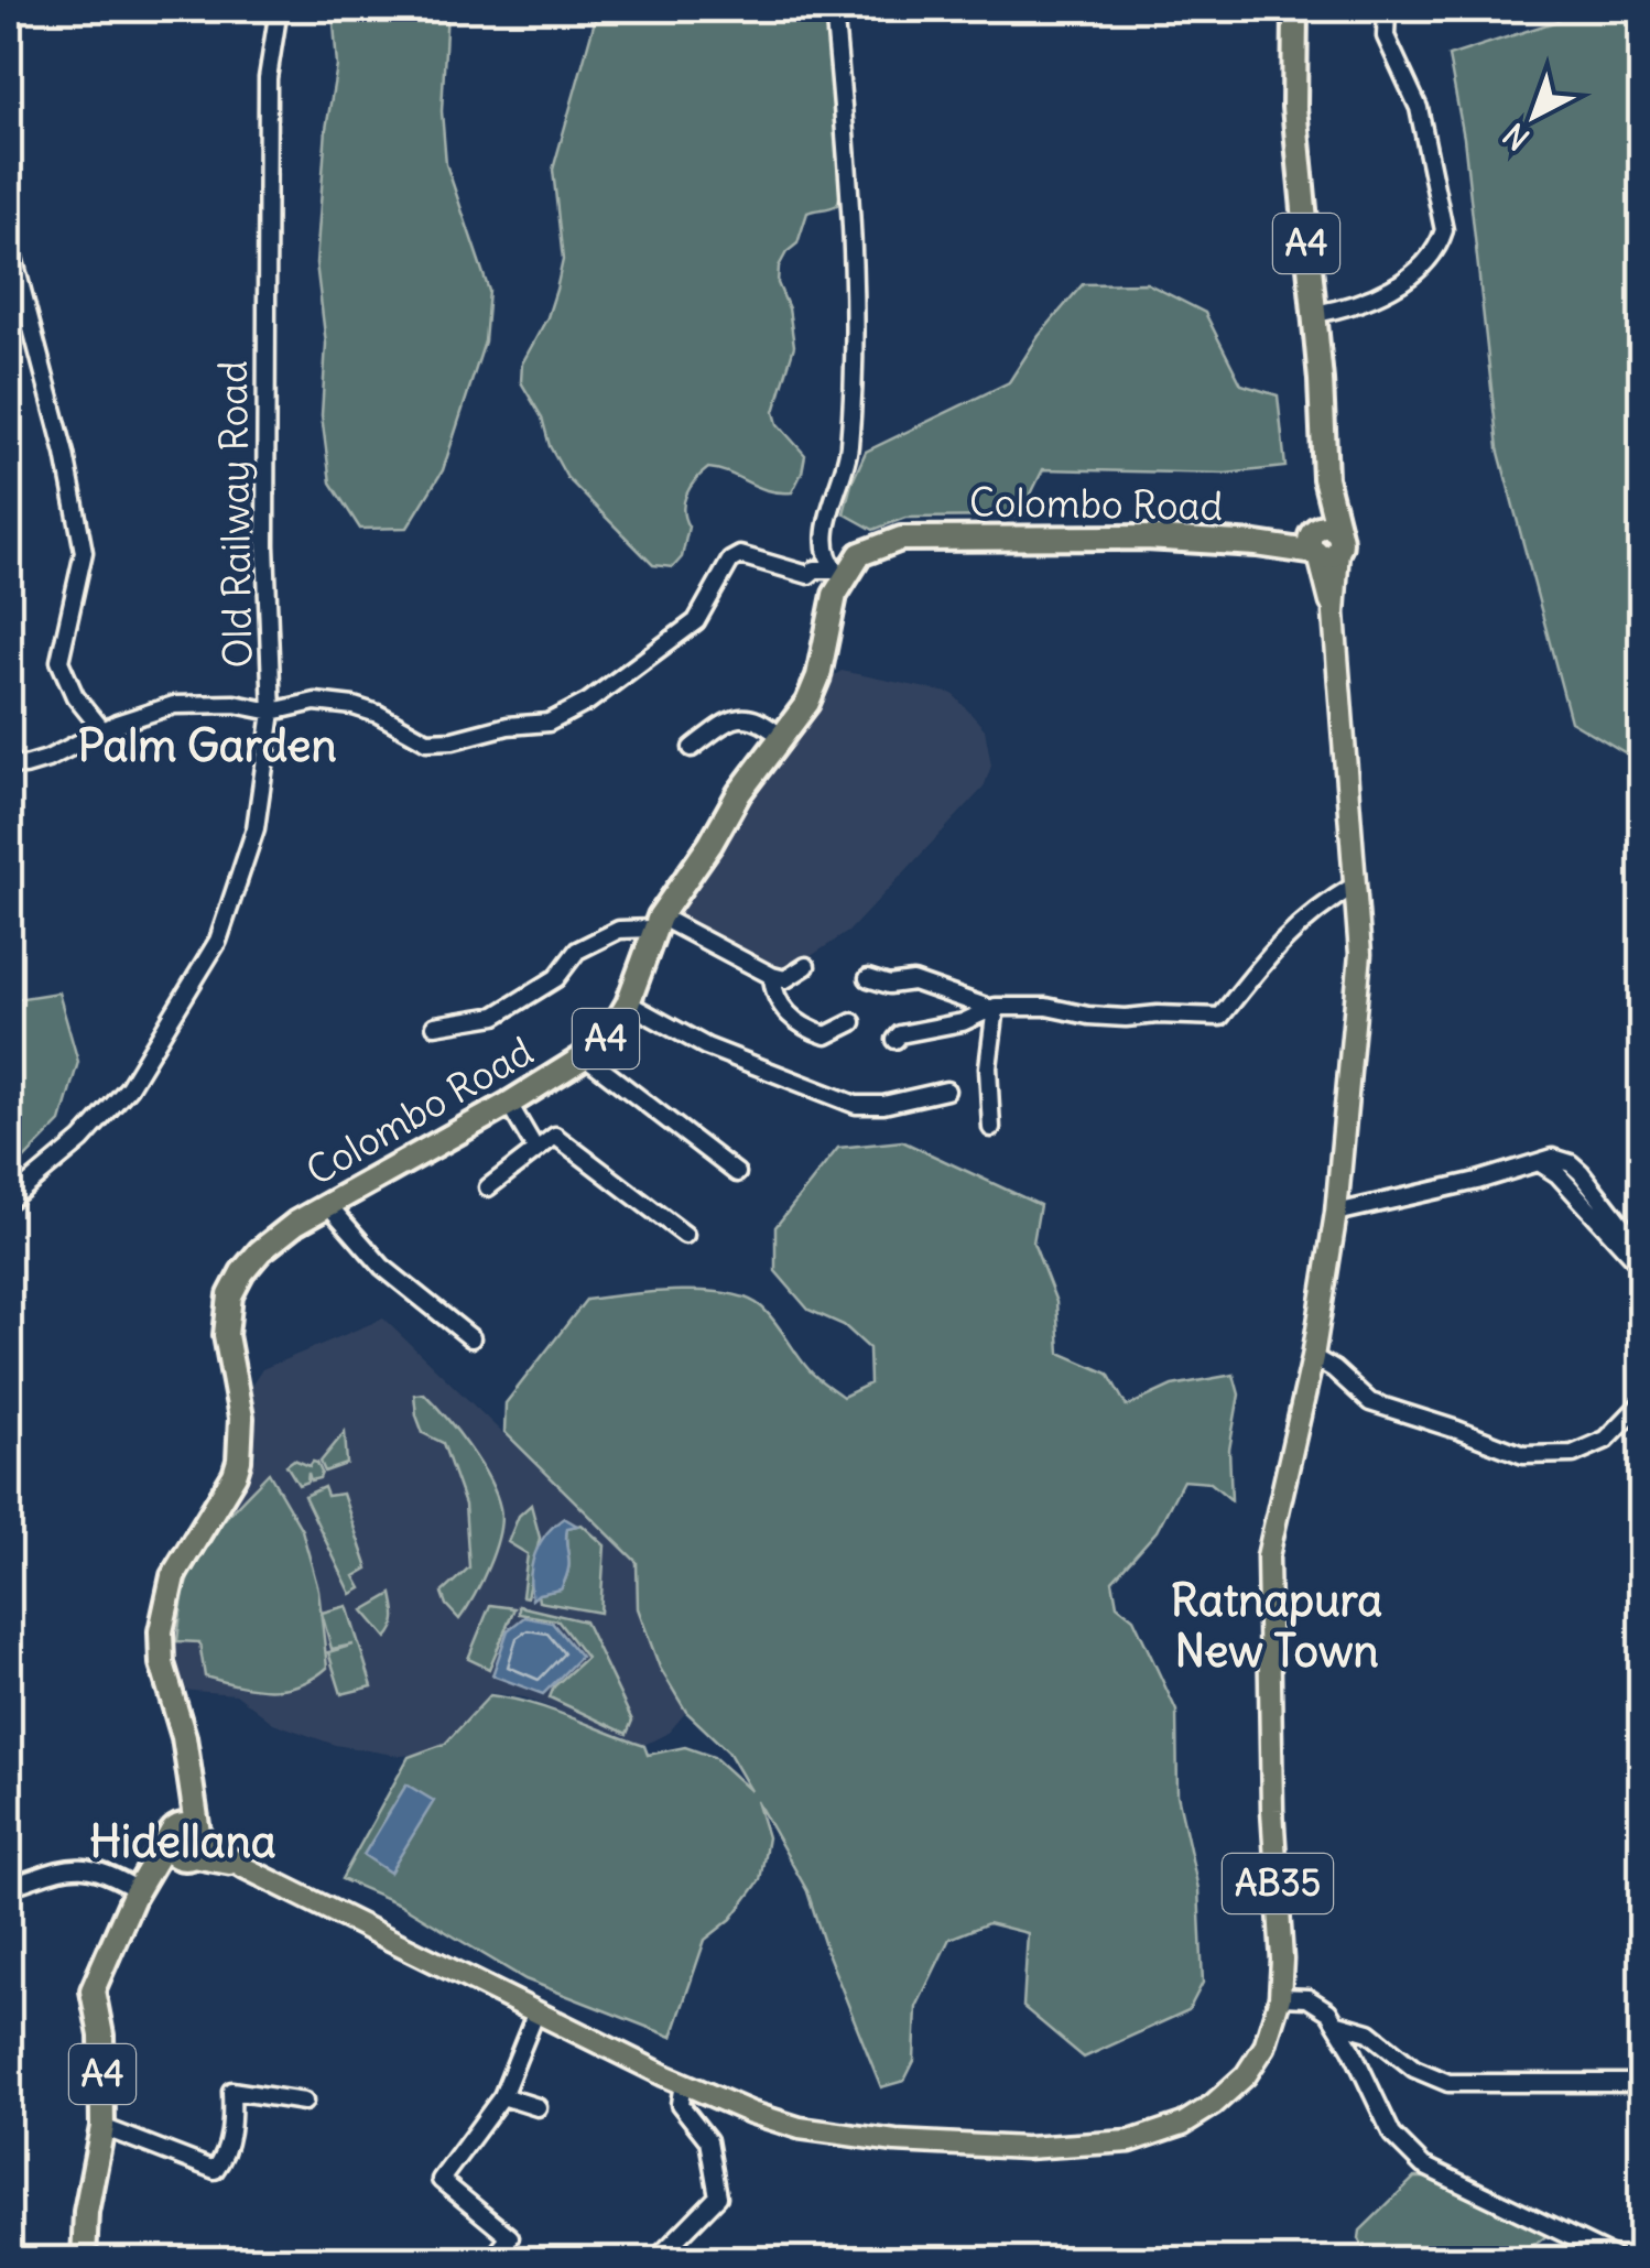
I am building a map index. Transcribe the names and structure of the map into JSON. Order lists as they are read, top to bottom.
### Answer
{
  "streets": {
    "highway": ["A4", "Colombo Road"],
    "main road": ["AB35"],
    "street": ["Old Railway Road"]
  },
  "crossings": [
    ["A4", "Colombo Road"],
    ["A4", "AB35"],
    ["Colombo Road", "AB35"]
  ],
  "districts": ["Palm Garden", "Ratnapura New Town", "Hidellana"],
  "north": "bottom left"
}
